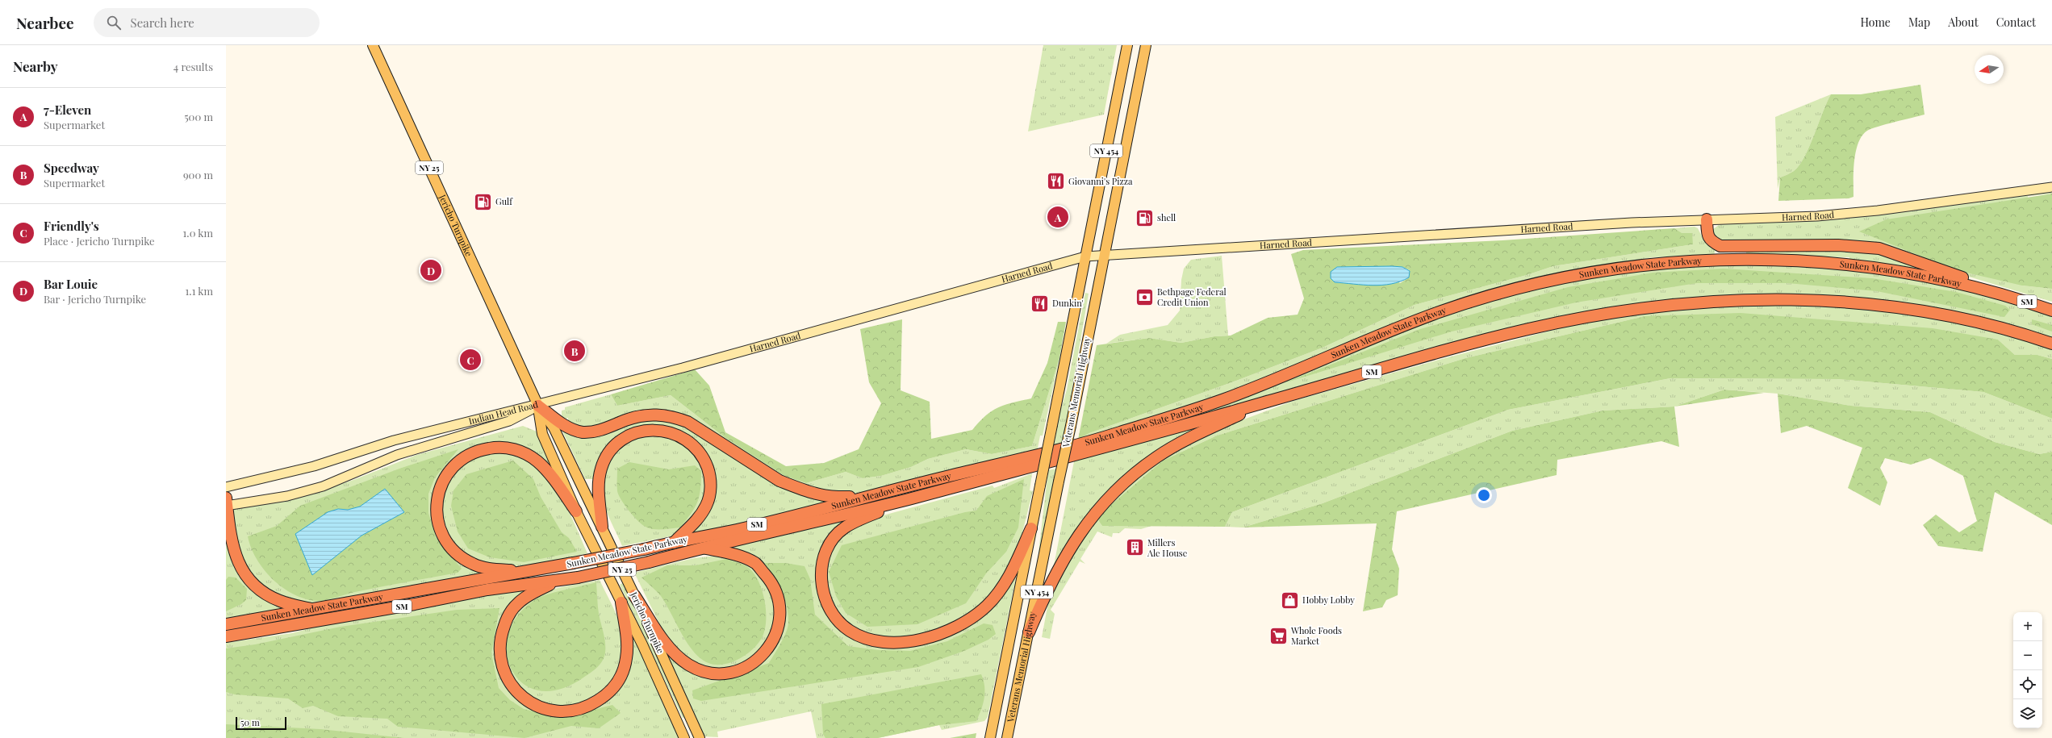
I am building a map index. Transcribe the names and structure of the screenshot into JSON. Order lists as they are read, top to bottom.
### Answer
{
  "streets": {
    "highway": ["Sunken Meadow State Parkway", "SM"],
    "main road": [
      "NY 454",
      "NY 25",
      "Harned Road",
      "Jericho Turnpike",
      "Veterans Memorial Highway",
      "Indian Head Road"
    ]
  },
  "crossings": [
    ["Harned Road", "Jericho Turnpike"],
    ["Harned Road", "Veterans Memorial Highway"],
    ["Harned Road", "Indian Head Road"],
    ["Jericho Turnpike", "Indian Head Road"]
  ],
  "places": {
    "restaurant": ["Giovanni's Pizza", "Dunkin'"],
    "fuel station": ["Gulf", "shell"],
    "bank": ["Bethpage Federal Credit Union"],
    "building": ["Millers Ale House"],
    "shop": ["Hobby Lobby"],
    "supermarket": ["Whole Foods Market"]
  },
  "scale_bar": "50 m",
  "north": "left",
  "page": {
    "header": "Nearbee",
    "search": "Search here",
    "nav": [
      "Home",
      "Map",
      "About",
      "Contact"
    ],
    "heading": ["Nearby", "4 results"],
    "list": [
      {
        "mark": "A",
        "name": "7-Eleven",
        "note": "Supermarket",
        "value": "500 m"
      },
      {
        "mark": "B",
        "name": "Speedway",
        "note": "Supermarket",
        "value": "900 m"
      },
      {
        "mark": "C",
        "name": "Friendly's",
        "note": "Place · Jericho Turnpike",
        "value": "1.0 km"
      },
      {
        "mark": "D",
        "name": "Bar Louie",
        "note": "Bar · Jericho Turnpike",
        "value": "1.1 km"
      }
    ],
    "pins": [
      "A",
      "D",
      "B",
      "C"
    ],
    "map_buttons": ["+", "−"],
    "scale": "50 m"
  }
}
